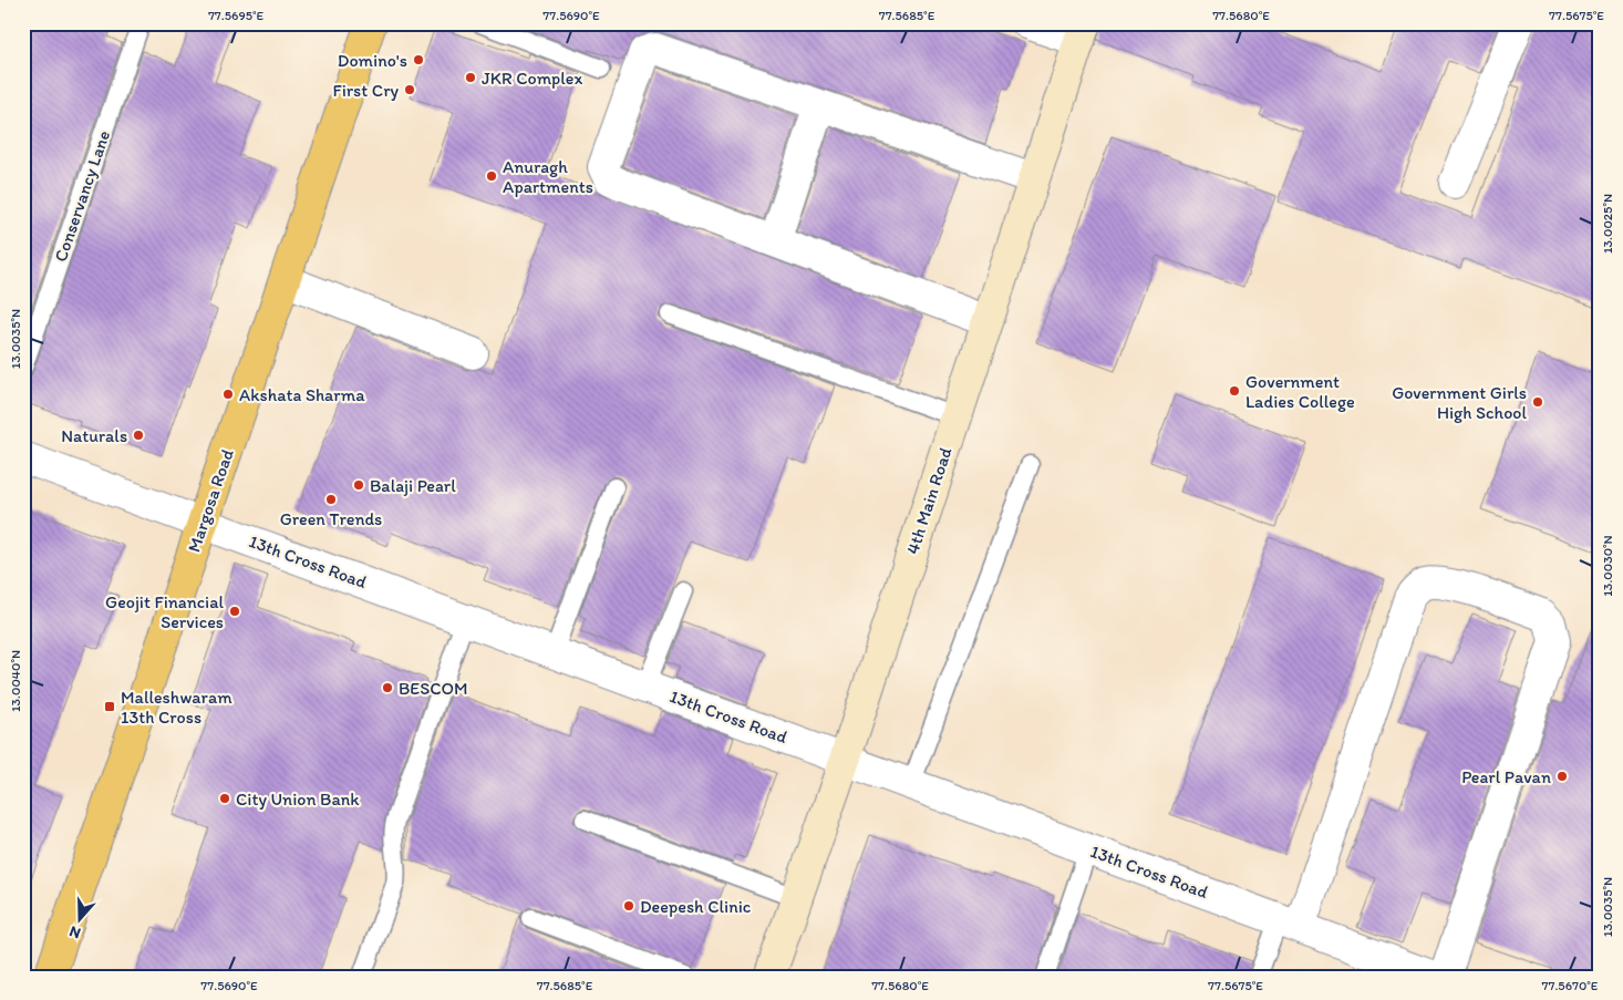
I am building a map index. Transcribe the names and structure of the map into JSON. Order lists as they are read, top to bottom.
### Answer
{
  "streets": {
    "main road": ["Margosa Road"],
    "street": ["4th Main Road", "13th Cross Road"],
    "lane": ["Conservancy Lane"]
  },
  "crossings": [
    ["Margosa Road", "13th Cross Road"],
    ["4th Main Road", "13th Cross Road"]
  ],
  "places": {
    "other": [
      "Domino's",
      "JKR Complex",
      "First Cry",
      "Anuragh Apartments",
      "Government Ladies College",
      "Akshata Sharma",
      "Government Girls High School",
      "Naturals",
      "Balaji Pearl",
      "Green Trends",
      "Geojit Financial Services",
      "BESCOM",
      "Pearl Pavan",
      "City Union Bank",
      "Deepesh Clinic"
    ],
    "transit": ["Malleshwaram 13th Cross"]
  },
  "north": "bottom",
  "coordinates": [
    "77.5695°E",
    "77.5690°E",
    "77.5685°E",
    "77.5680°E",
    "77.5675°E",
    "13.0025°N",
    "13.0035°N",
    "13.0030°N",
    "13.0040°N",
    "77.5670°E"
  ]
}
